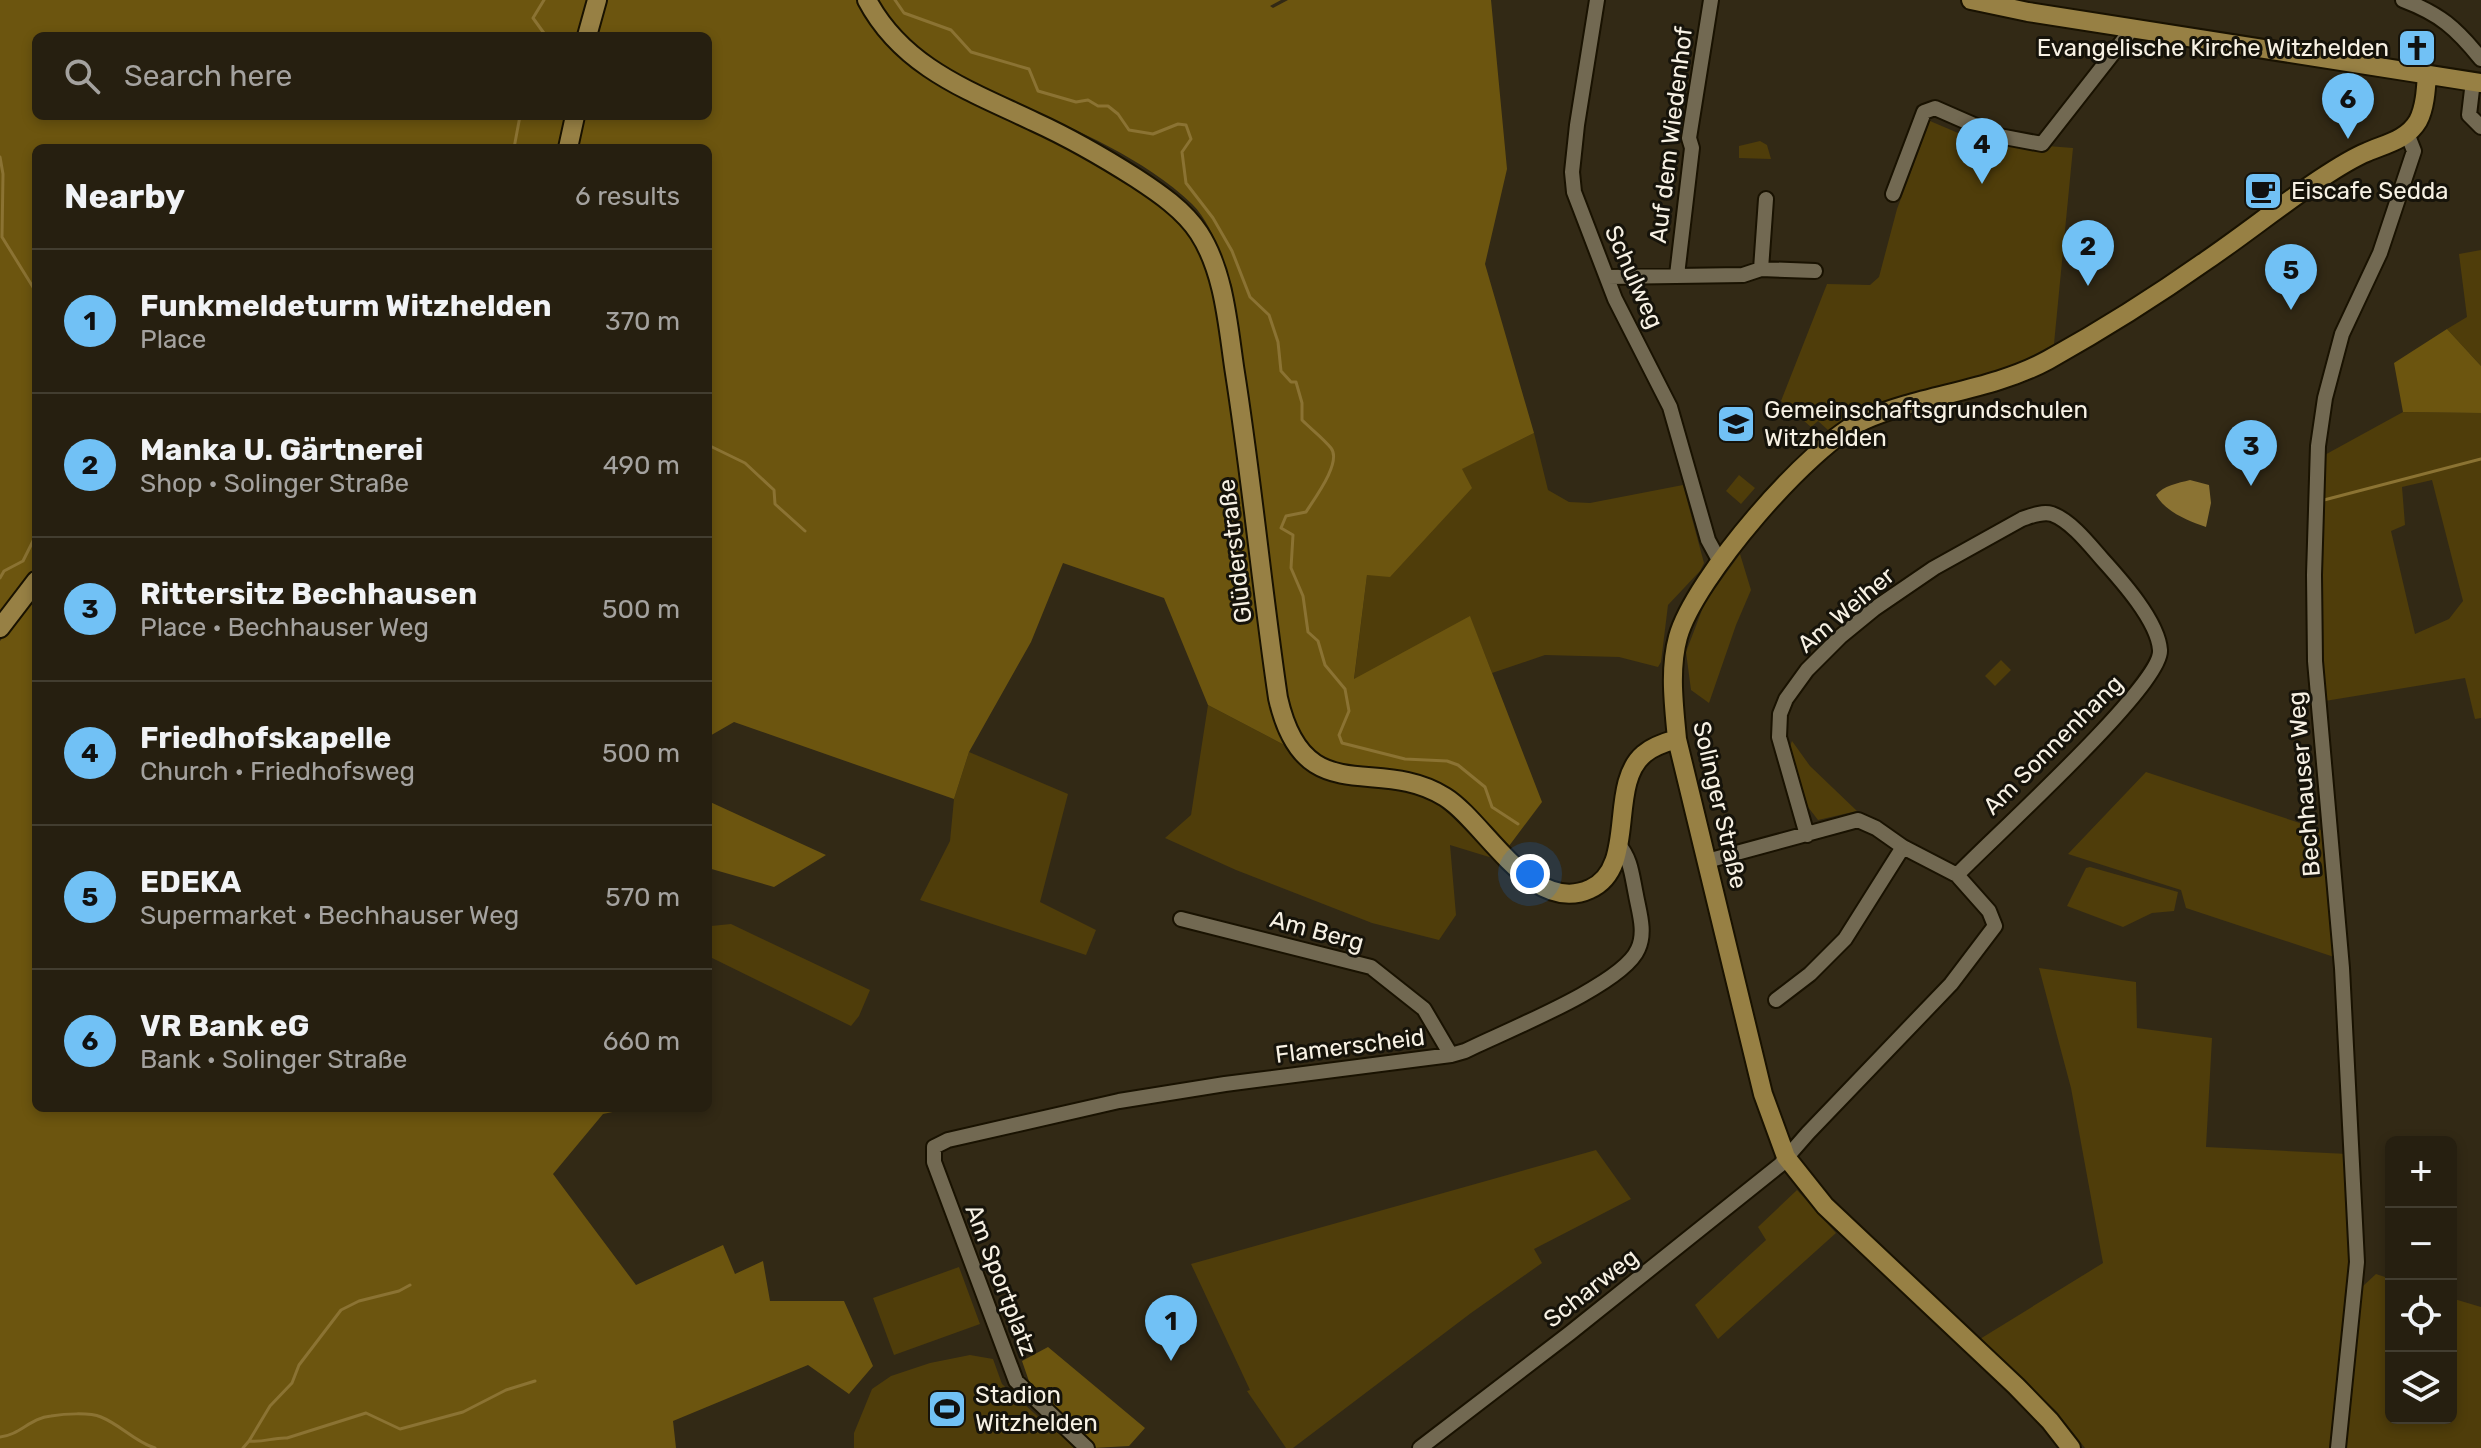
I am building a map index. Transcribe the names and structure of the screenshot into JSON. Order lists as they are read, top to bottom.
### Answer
{
  "streets": {
    "main road": ["Glüderstraße", "Solinger Straße"],
    "street": [
      "Auf dem Wiedenhof",
      "Schulweg",
      "Am Weiher",
      "Am Sonnenhang",
      "Bechhauser Weg",
      "Am Berg",
      "Flamerscheid",
      "Am Sportplatz",
      "Scharweg"
    ]
  },
  "crossings": [
    ["Schulweg", "Solinger Straße"],
    ["Glüderstraße", "Solinger Straße"],
    ["Glüderstraße", "Flamerscheid"],
    ["Am Weiher", "Am Sonnenhang"],
    ["Bechhauser Weg", "Solinger Straße"],
    ["Solinger Straße", "Scharweg"],
    ["Am Berg", "Flamerscheid"],
    ["Flamerscheid", "Am Sportplatz"]
  ],
  "places": {
    "church": ["Evangelische Kirche Witzhelden"],
    "cafe": ["Eiscafe Sedda"],
    "school or university": ["Gemeinschaftsgrundschulen Witzhelden"],
    "sports": ["Stadion Witzhelden"]
  },
  "page": {
    "search": "Search here",
    "pins": [
      "6",
      "4",
      "2",
      "5",
      "3",
      "1"
    ],
    "heading": ["Nearby", "6 results"],
    "list": [
      {
        "mark": "1",
        "name": "Funkmeldeturm Witzhelden",
        "note": "Place",
        "value": "370 m"
      },
      {
        "mark": "2",
        "name": "Manka U. Gärtnerei",
        "note": "Shop · Solinger Straße",
        "value": "490 m"
      },
      {
        "mark": "3",
        "name": "Rittersitz Bechhausen",
        "note": "Place · Bechhauser Weg",
        "value": "500 m"
      },
      {
        "mark": "4",
        "name": "Friedhofskapelle",
        "note": "Church · Friedhofsweg",
        "value": "500 m"
      },
      {
        "mark": "5",
        "name": "EDEKA",
        "note": "Supermarket · Bechhauser Weg",
        "value": "570 m"
      },
      {
        "mark": "6",
        "name": "VR Bank eG",
        "note": "Bank · Solinger Straße",
        "value": "660 m"
      }
    ],
    "map_buttons": ["+", "−"]
  }
}
